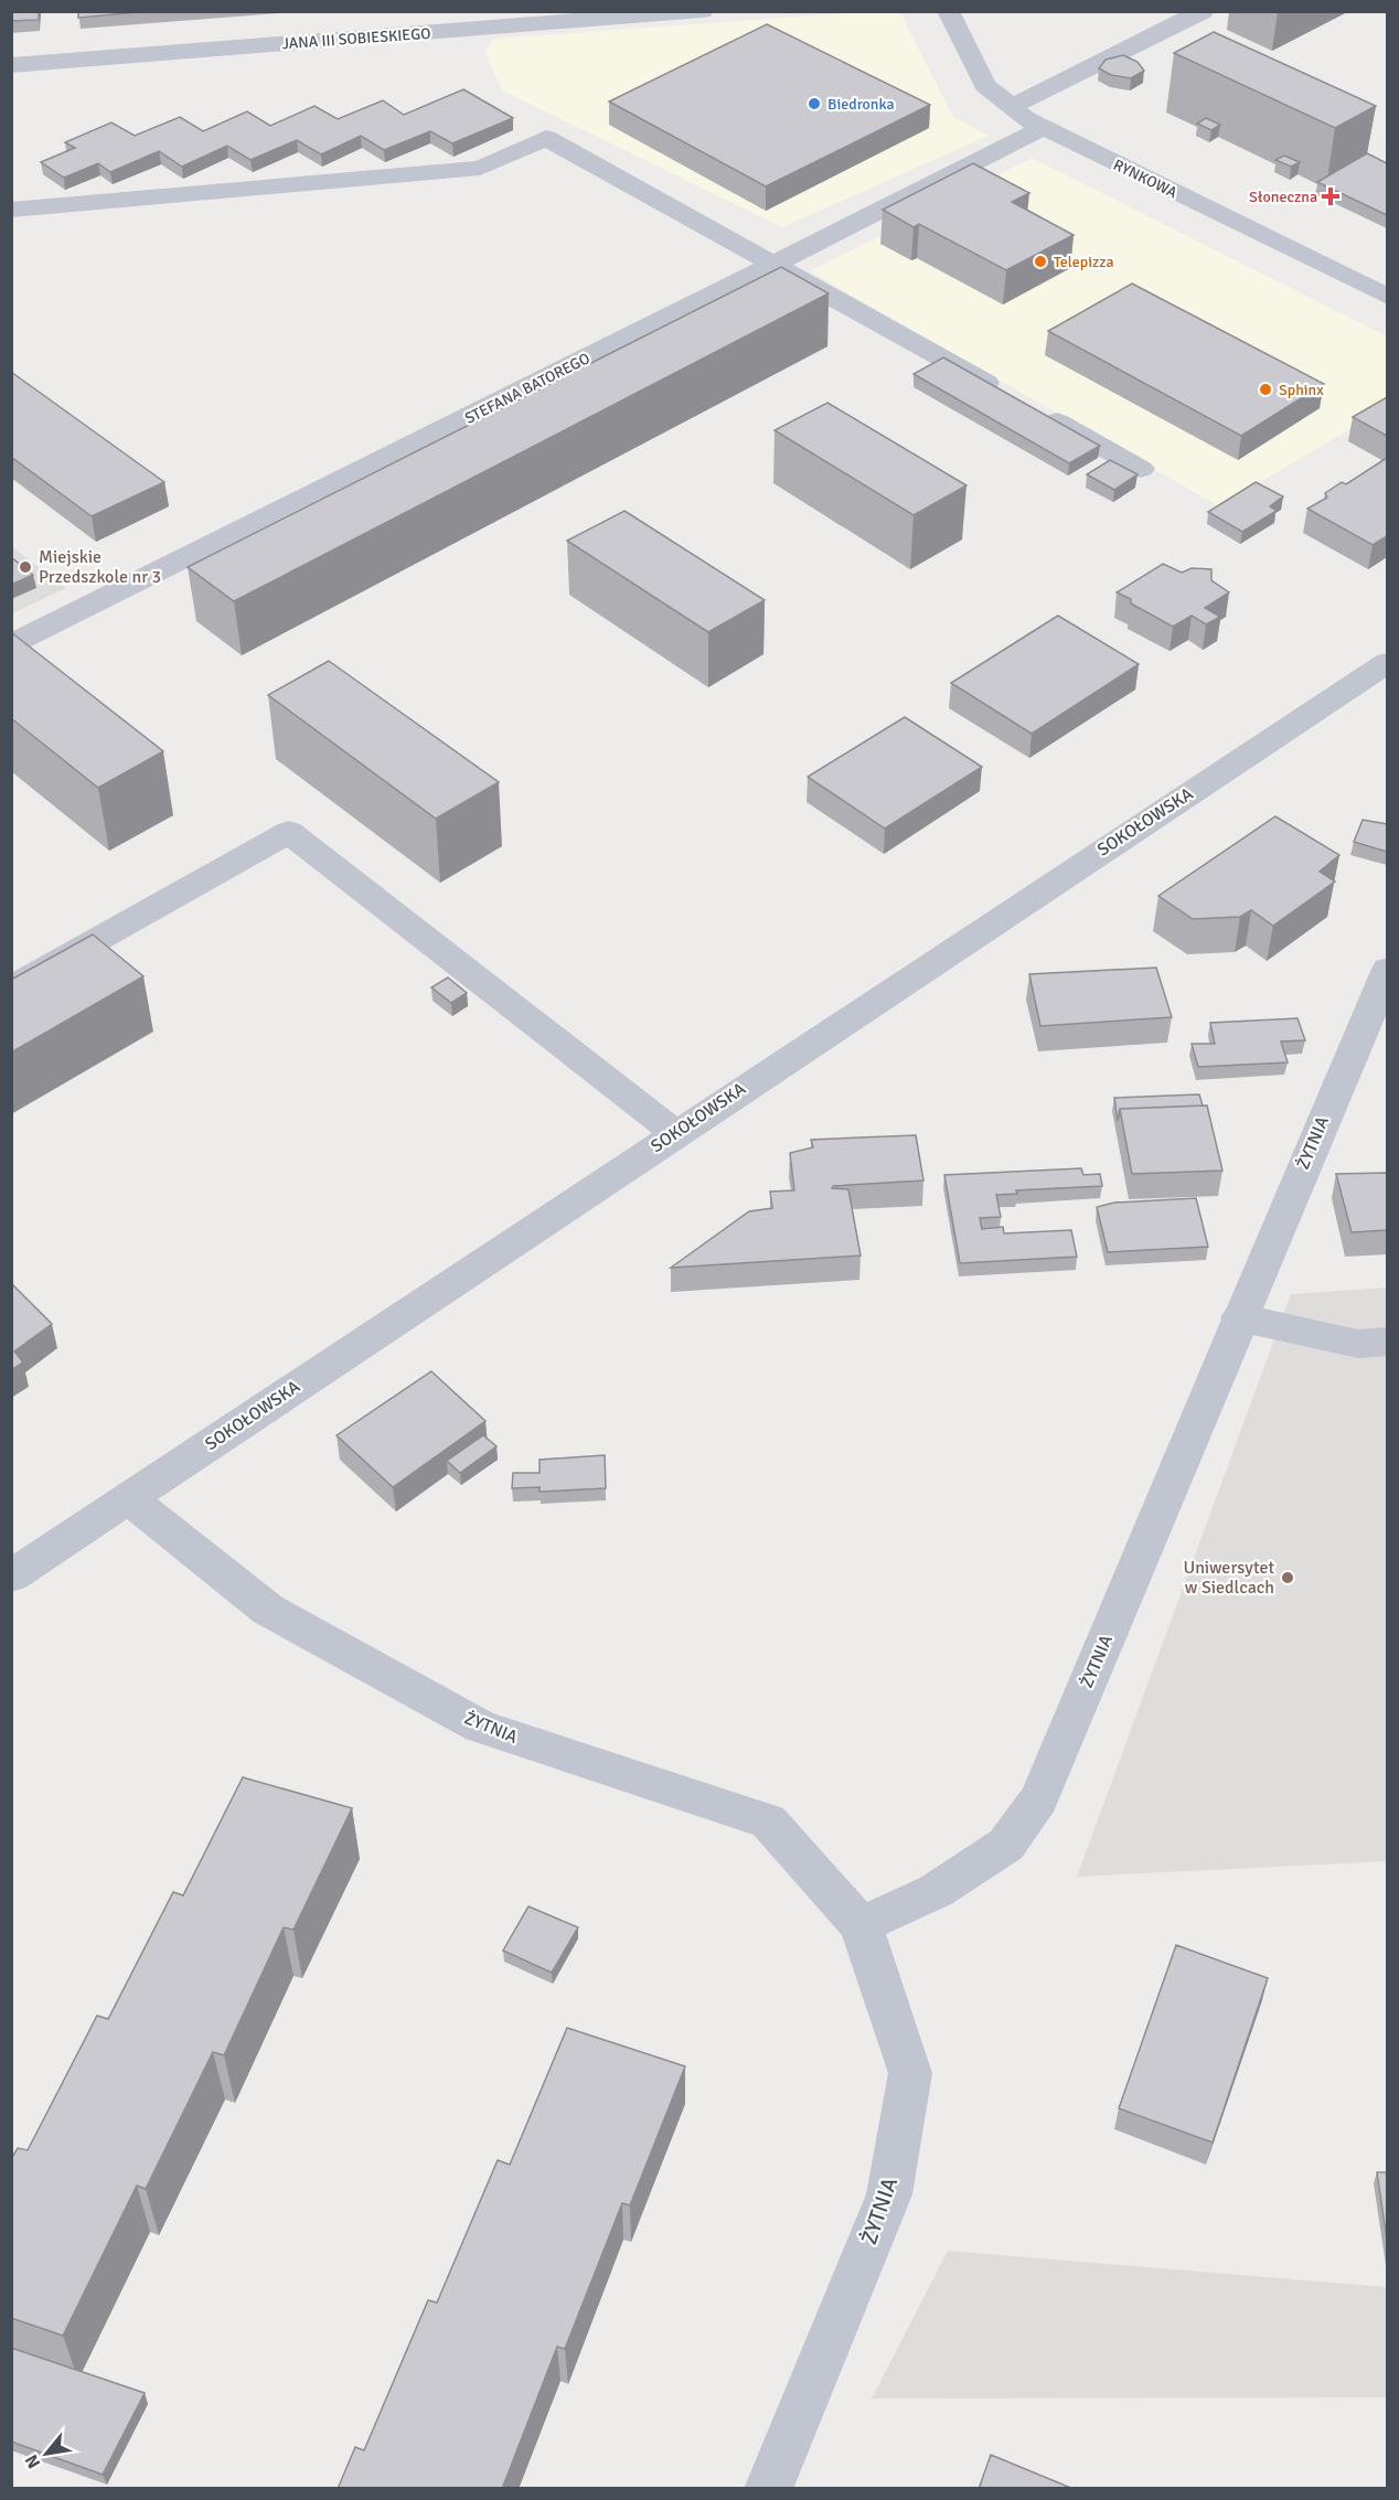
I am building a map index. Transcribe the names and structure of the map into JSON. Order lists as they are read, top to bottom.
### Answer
{
  "streets": {
    "street": [
      "JANA III SOBIESKIEGO",
      "RYNKOWA",
      "STEFANA BATOREGO",
      "SOKOŁOWSKA",
      "ŻYTNIA"
    ]
  },
  "crossings": [
    ["RYNKOWA", "STEFANA BATOREGO"],
    ["SOKOŁOWSKA", "ŻYTNIA"]
  ],
  "places": {
    "other": [
      "Biedronka",
      "Telepizza",
      "Sphinx",
      "Miejskie Przedszkole nr 3",
      "Uniwersytet w Siedlcach"
    ],
    "health": ["Słoneczna"]
  },
  "north": "bottom left"
}
